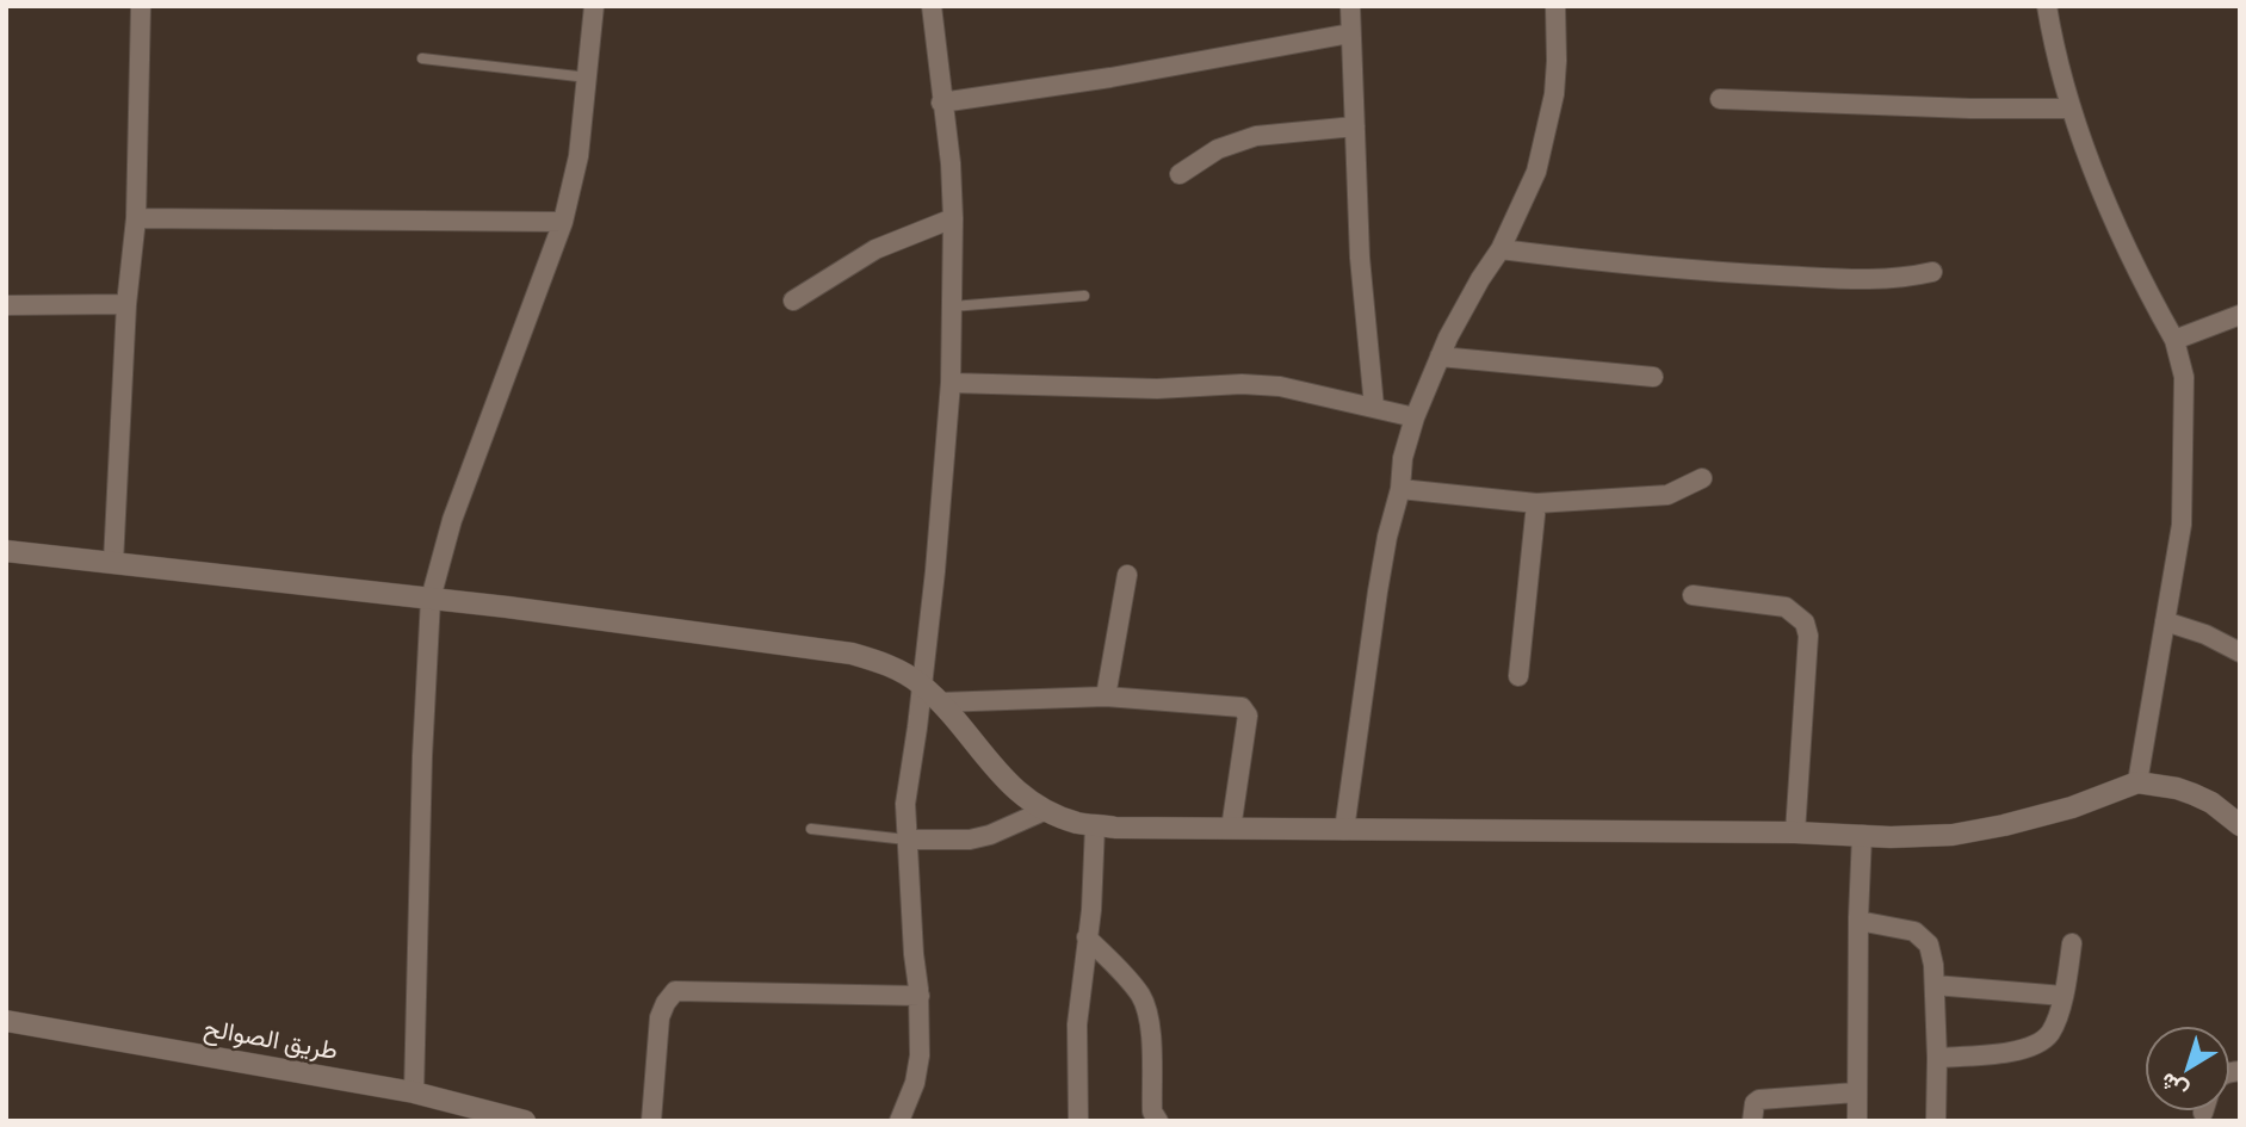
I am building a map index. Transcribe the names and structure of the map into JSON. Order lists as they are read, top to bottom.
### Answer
{
  "streets": {
    "street": ["طريق الصوالح"]
  },
  "north": "bottom left"
}
